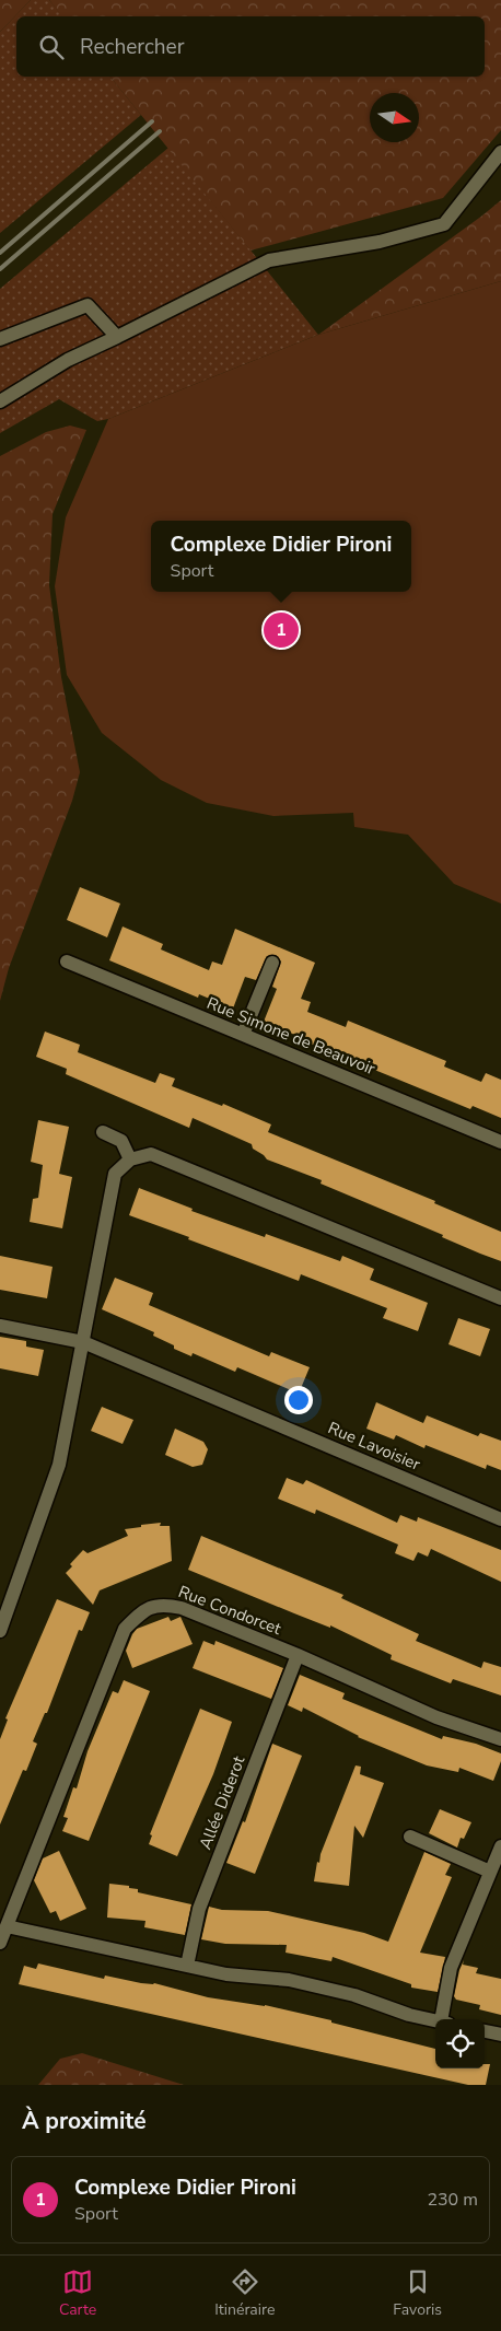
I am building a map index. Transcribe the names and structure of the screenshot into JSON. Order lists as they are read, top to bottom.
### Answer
{
  "streets": {
    "street": [
      "Rue Simone de Beauvoir",
      "Rue Lavoisier",
      "Rue Condorcet",
      "Allée Diderot"
    ]
  },
  "crossings": [
    ["Rue Condorcet", "Allée Diderot"]
  ],
  "north": "right",
  "page": {
    "search": "Rechercher",
    "popup": ["Complexe Didier Pironi", "Sport"],
    "pins": "1",
    "heading": "À proximité",
    "list": [
      {
        "mark": "1",
        "name": "Complexe Didier Pironi",
        "note": "Sport",
        "value": "230 m"
      }
    ],
    "nav": ["Carte", "Itinéraire", "Favoris"]
  }
}
